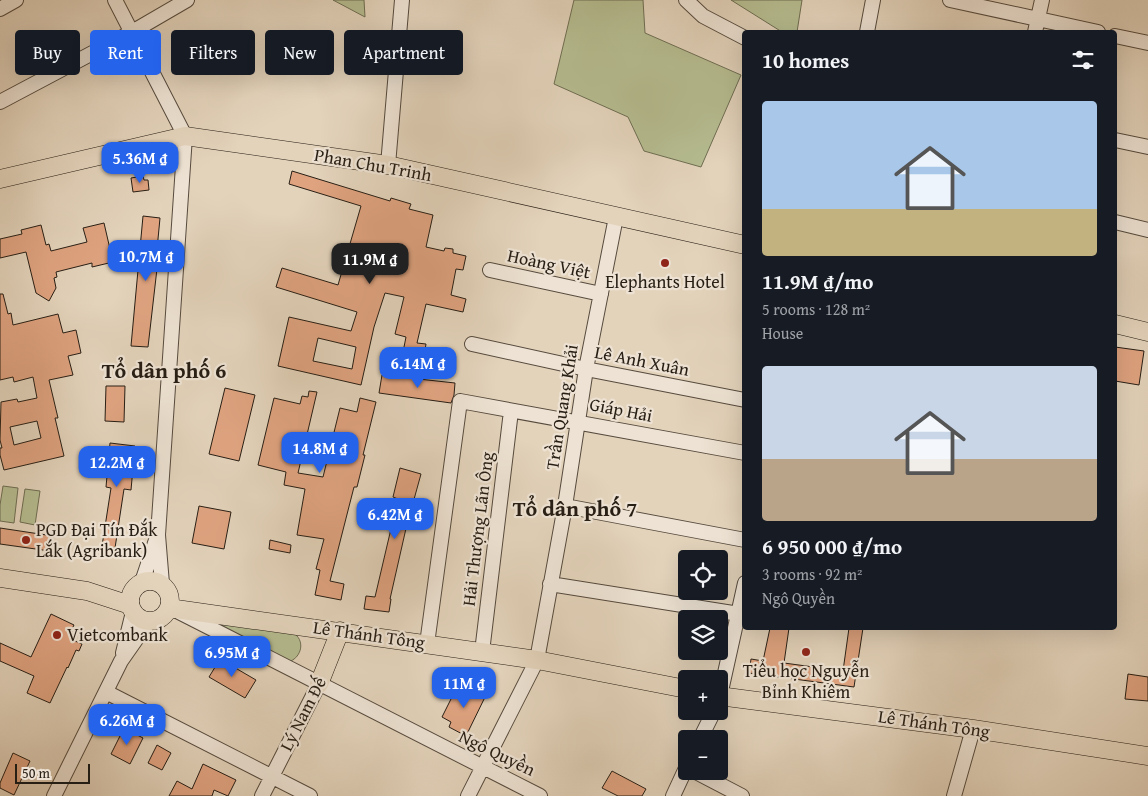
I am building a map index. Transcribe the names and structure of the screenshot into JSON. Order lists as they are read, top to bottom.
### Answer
{
  "streets": {
    "main road": ["Phan Chu Trinh", "Lê Thánh Tông", "Lý Nam Đế"],
    "street": [
      "Hoàng Việt",
      "Lê Anh Xuân",
      "Trần Quang Khải",
      "Giáp Hải",
      "Hải Thượng Lãn Ông",
      "Ngô Quyền"
    ]
  },
  "crossings": [
    ["Phan Chu Trinh", "Trần Quang Khải"],
    ["Hoàng Việt", "Trần Quang Khải"],
    ["Lê Anh Xuân", "Trần Quang Khải"],
    ["Trần Quang Khải", "Giáp Hải"],
    ["Trần Quang Khải", "Lê Thánh Tông"],
    ["Trần Quang Khải", "Ngô Quyền"],
    ["Giáp Hải", "Hải Thượng Lãn Ông"],
    ["Giáp Hải", "Lê Thánh Tông"],
    ["Hải Thượng Lãn Ông", "Lê Thánh Tông"],
    ["Lê Thánh Tông", "Lý Nam Đế"],
    ["Lê Thánh Tông", "Ngô Quyền"],
    ["Lý Nam Đế", "Ngô Quyền"]
  ],
  "districts": ["Tổ dân phố 6", "Tổ dân phố 7"],
  "places": [
    "Elephants Hotel",
    "PGD Đại Tín Đắk Lắk (Agribank)",
    "Vietcombank",
    "Tiểu học Nguyễn Bỉnh Khiêm"
  ],
  "scale_bar": "50 m",
  "page": {
    "chip": [
      "Buy",
      "Rent",
      "Filters",
      "New",
      "Apartment"
    ],
    "heading": "10 homes",
    "list": [
      {
        "name": "11.9M ₫/mo",
        "note": "5 rooms · 128 m² · House"
      },
      {
        "name": "6 950 000 ₫/mo",
        "note": "3 rooms · 92 m² · Ngô Quyền"
      }
    ],
    "price": [
      "5.36M ₫",
      "10.7M ₫",
      "11.9M ₫",
      "6.14M ₫",
      "14.8M ₫",
      "12.2M ₫",
      "6.42M ₫",
      "6.95M ₫",
      "11M ₫",
      "6.26M ₫"
    ],
    "map_buttons": ["+", "−"],
    "scale": "50 m"
  }
}
